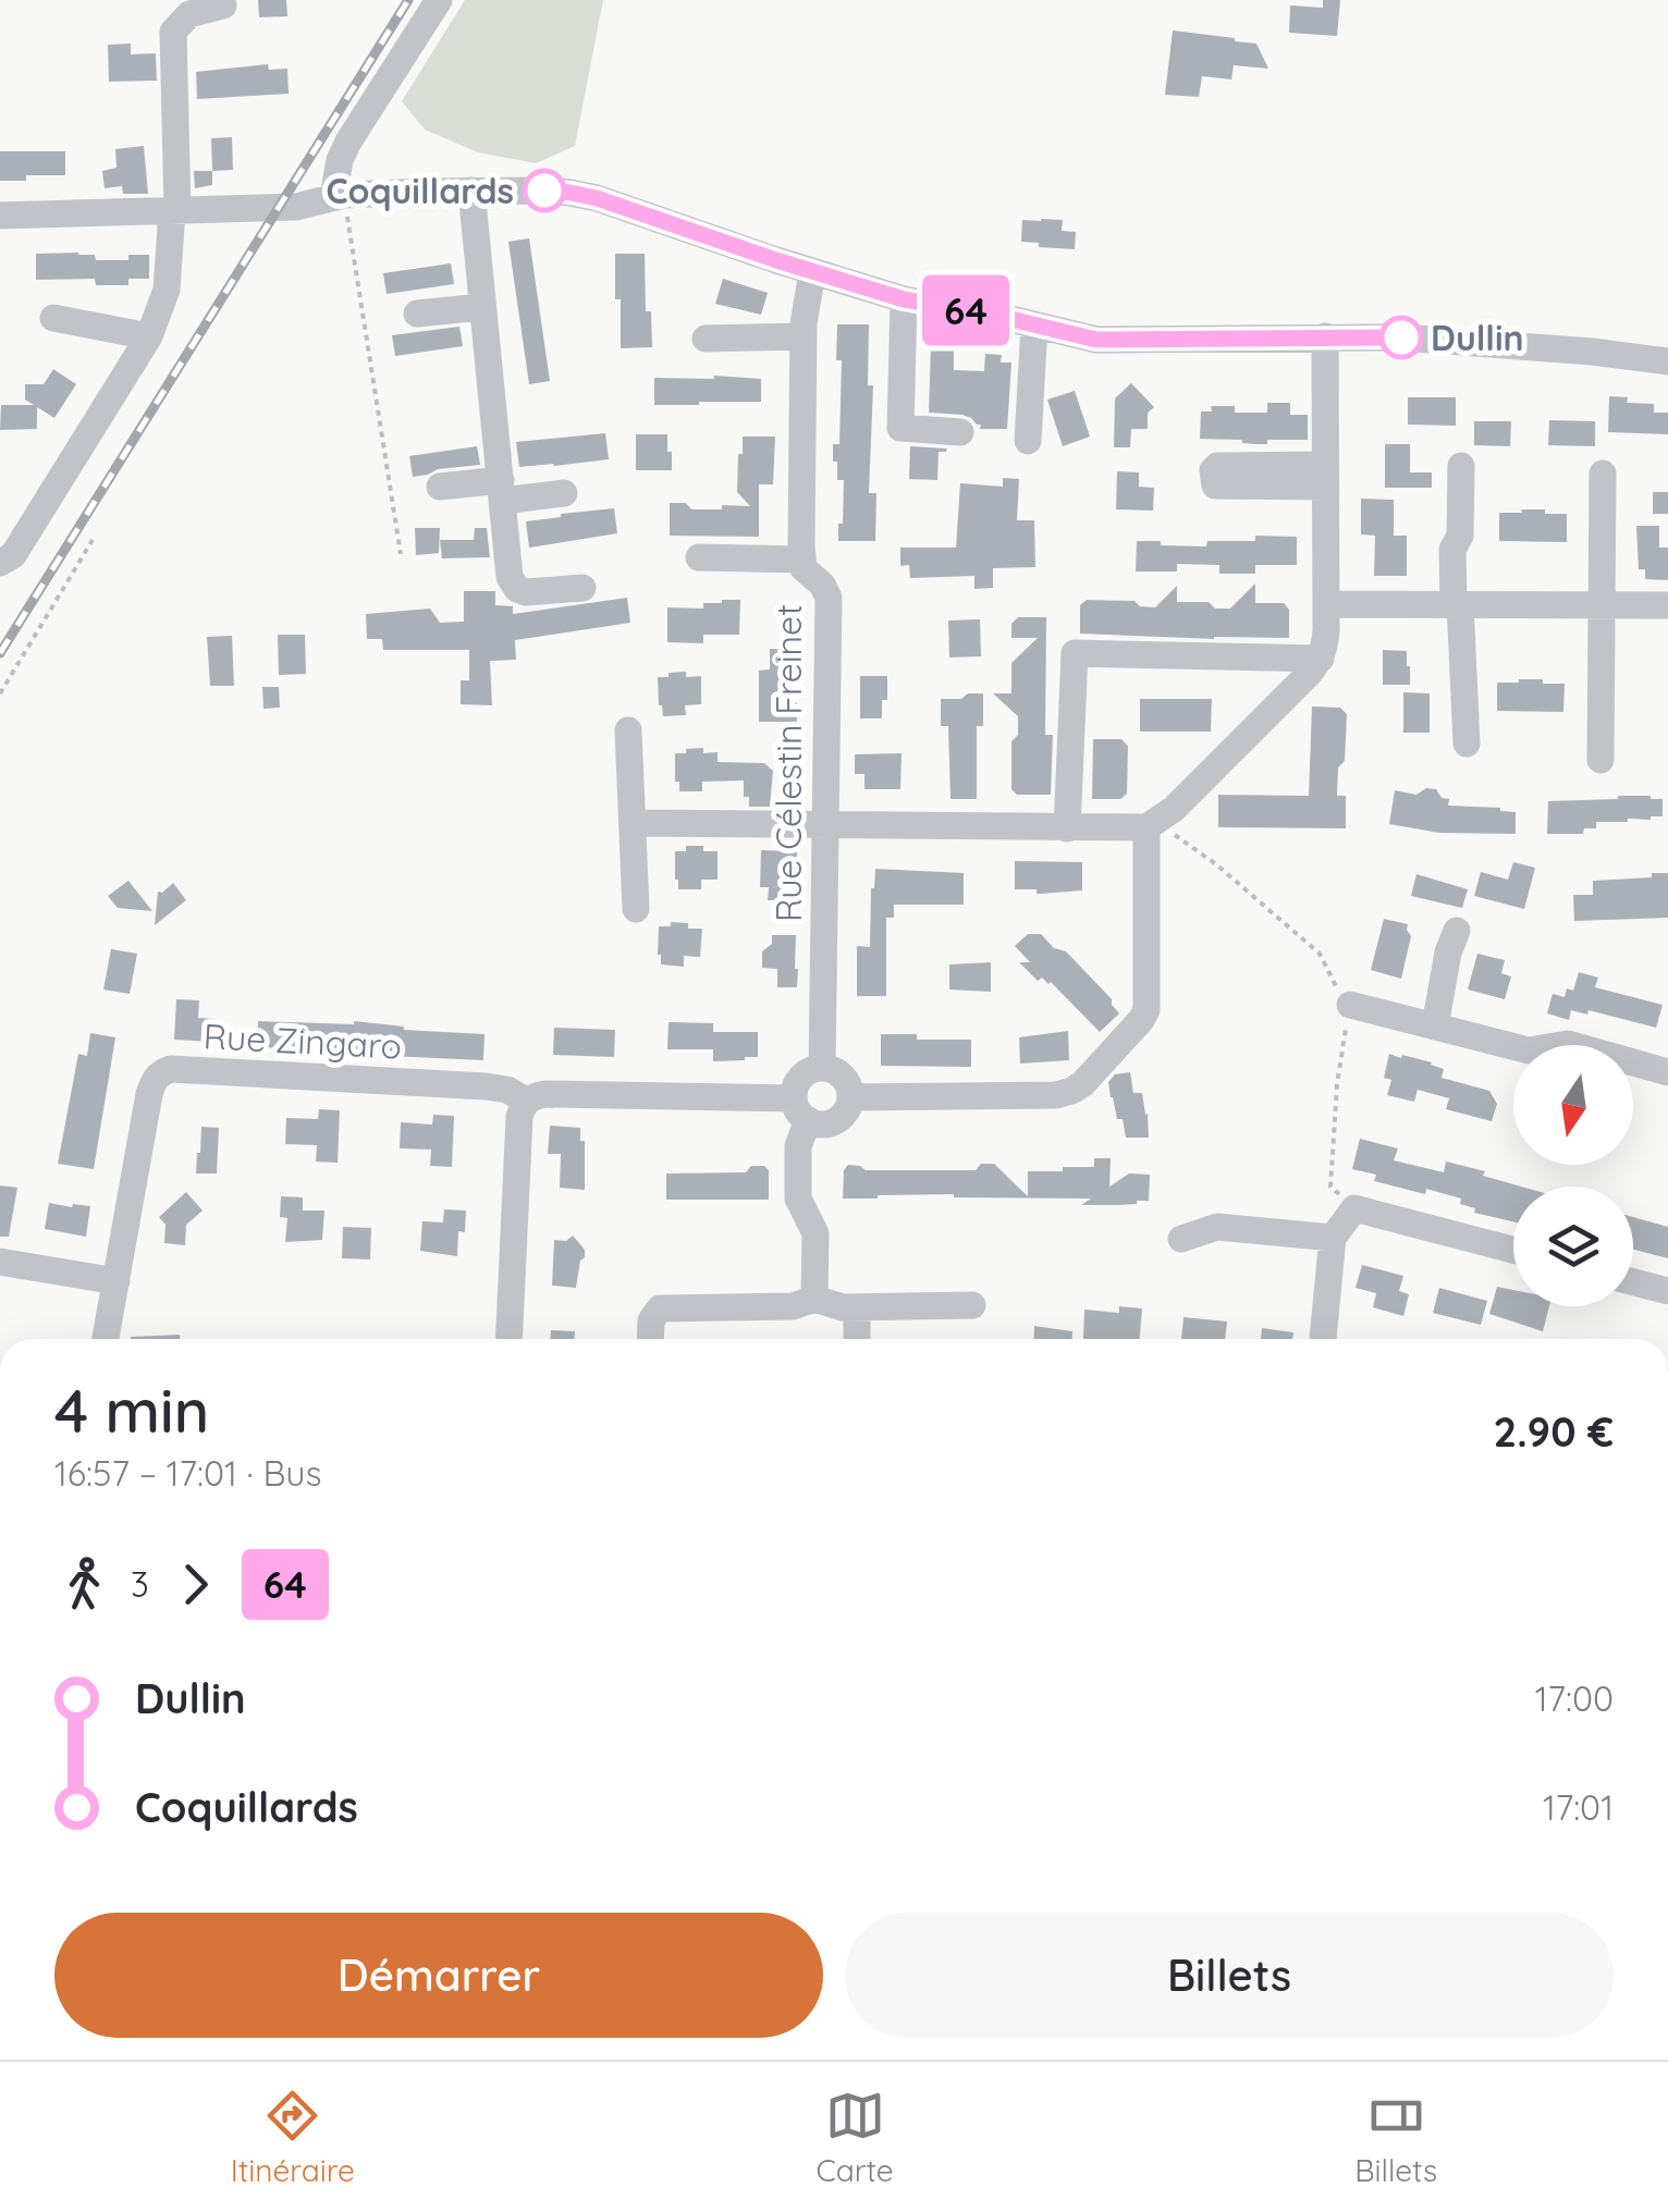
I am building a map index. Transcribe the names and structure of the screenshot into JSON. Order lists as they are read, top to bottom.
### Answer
{
  "streets": {
    "street": ["Rue Célestin Freinet", "Rue Zingaro"]
  },
  "places": ["Coquillards", "Dullin"],
  "lines": ["bus line 64"],
  "north": "bottom",
  "page": {
    "on_map": "64",
    "heading": ["4 min", "16:57 – 17:01 · Bus", "2.90 €"],
    "legs": ["3", "64"],
    "list": [
      {
        "name": "Dullin",
        "value": "17:00"
      },
      {
        "name": "Coquillards",
        "value": "17:01"
      }
    ],
    "buttons": ["Démarrer", "Billets"],
    "tabs": ["Itinéraire", "Carte", "Billets"]
  }
}
